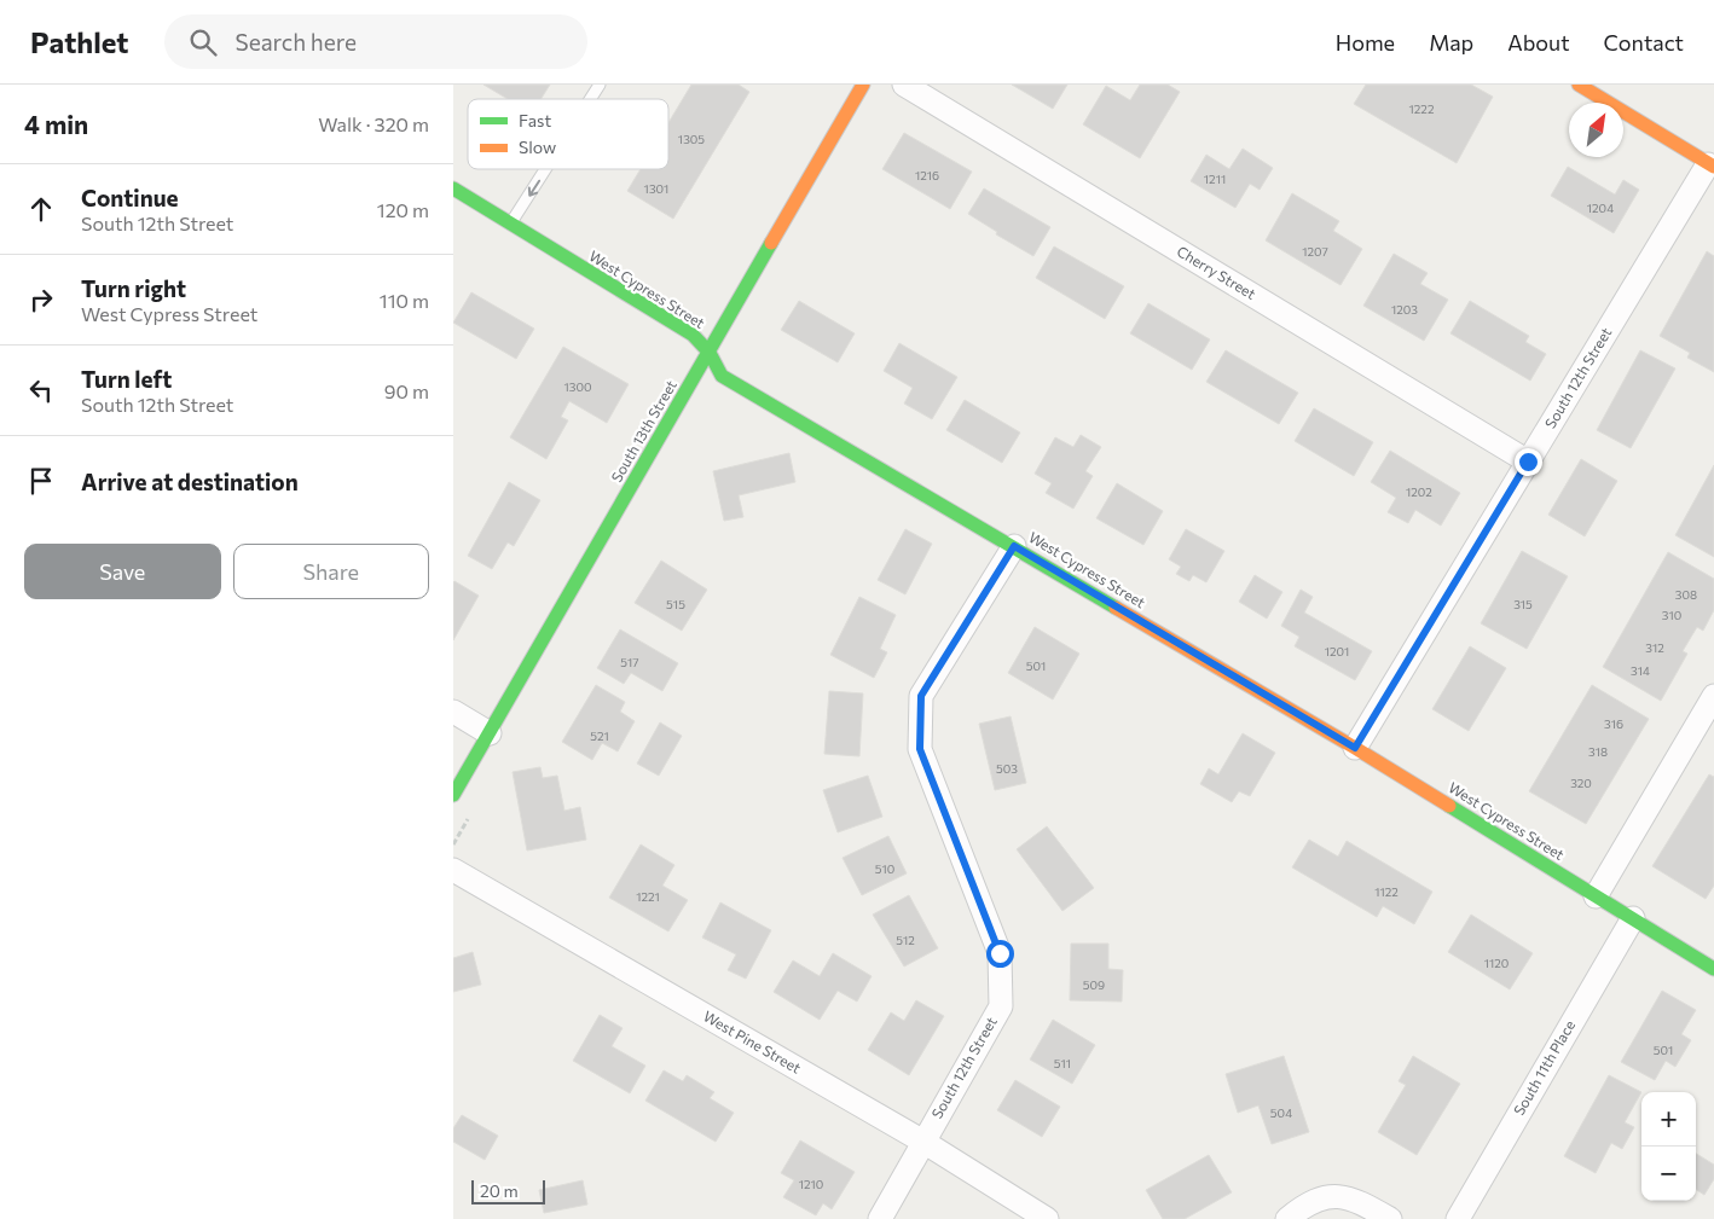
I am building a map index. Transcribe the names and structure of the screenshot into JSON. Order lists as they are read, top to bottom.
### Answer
{
  "streets": {
    "street": [
      "Cherry Street",
      "West Cypress Street",
      "South 12th Street",
      "South 13th Street",
      "West Pine Street",
      "South 11th Place"
    ]
  },
  "crossings": [
    ["Cherry Street", "South 12th Street"],
    ["West Cypress Street", "South 12th Street"],
    ["West Cypress Street", "South 13th Street"],
    ["West Cypress Street", "South 11th Place"],
    ["South 12th Street", "West Pine Street"]
  ],
  "house_numbers": [
    "1222",
    "1305",
    "1216",
    "1211",
    "1301",
    "1204",
    "1207",
    "1203",
    "1300",
    "1202",
    "308",
    "515",
    "315",
    "310",
    "312",
    "1201",
    "517",
    "501",
    "314",
    "316",
    "521",
    "318",
    "503",
    "320",
    "510",
    "1122",
    "1221",
    "512",
    "1120",
    "509",
    "501",
    "511",
    "504",
    "1210"
  ],
  "legend": ["Fast", "Slow"],
  "scale_bar": "20 m",
  "north": "top right",
  "page": {
    "header": "Pathlet",
    "search": "Search here",
    "nav": [
      "Home",
      "Map",
      "About",
      "Contact"
    ],
    "heading": ["4 min", "Walk · 320 m"],
    "list": [
      ["Continue", "South 12th Street", "120 m"],
      ["Turn right", "West Cypress Street", "110 m"],
      ["Turn left", "South 12th Street", "90 m"],
      "Arrive at destination"
    ],
    "buttons": ["Save", "Share"],
    "map_buttons": ["+", "−"],
    "scale": "20 m"
  }
}
